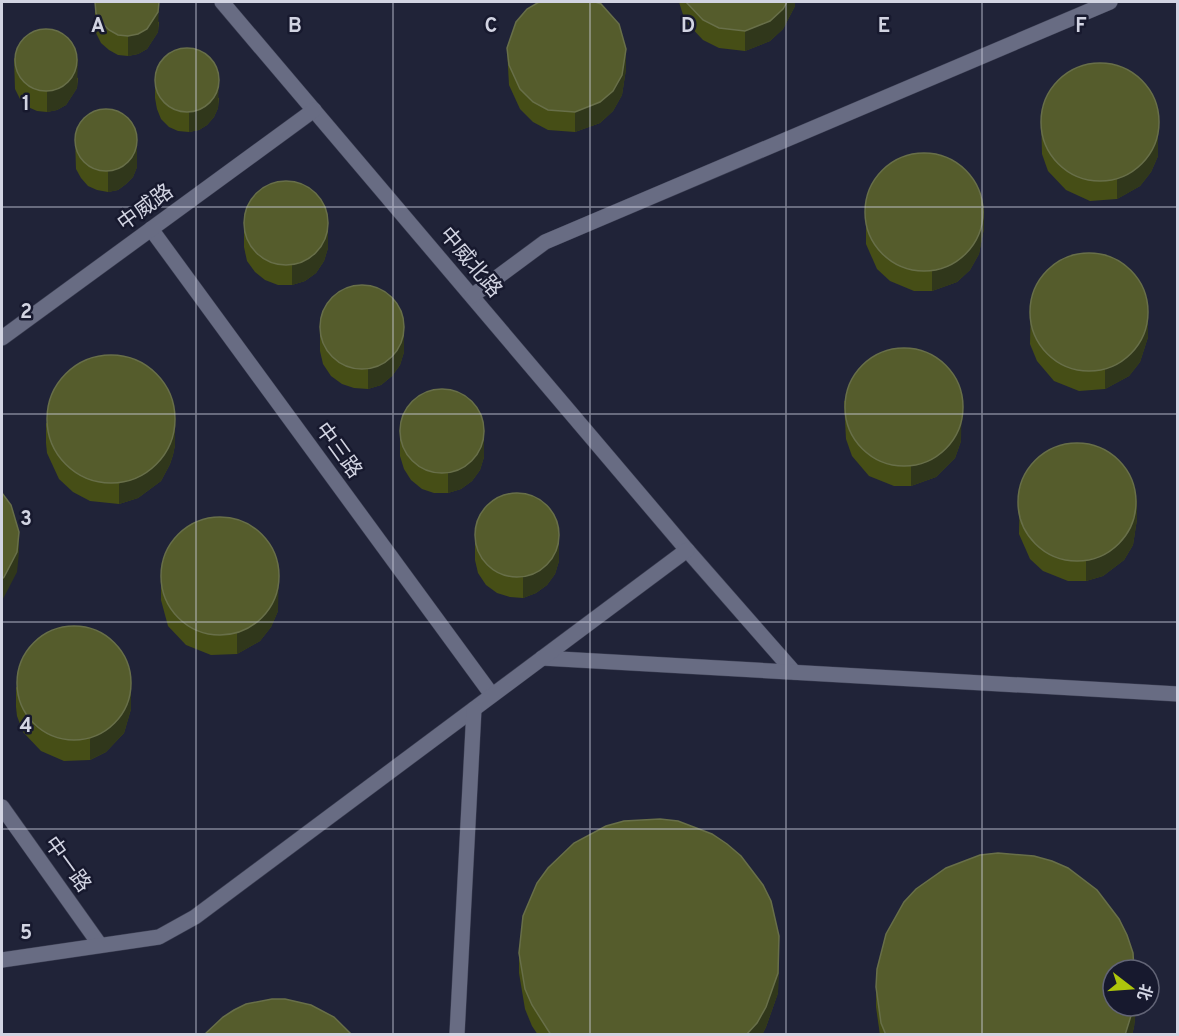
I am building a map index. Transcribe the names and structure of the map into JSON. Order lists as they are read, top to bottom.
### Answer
{
  "streets": {
    "lane": [
      "中威路",
      "中威北路",
      "中三路",
      "中一路"
    ]
  },
  "crossings": [
    ["中威路", "中威北路"],
    ["中威路", "中三路"]
  ],
  "north": "right",
  "grid": {
    "columns": [
      "A",
      "B",
      "C",
      "D",
      "E",
      "F"
    ],
    "rows": [
      "1",
      "2",
      "3",
      "4",
      "5"
    ]
  }
}
